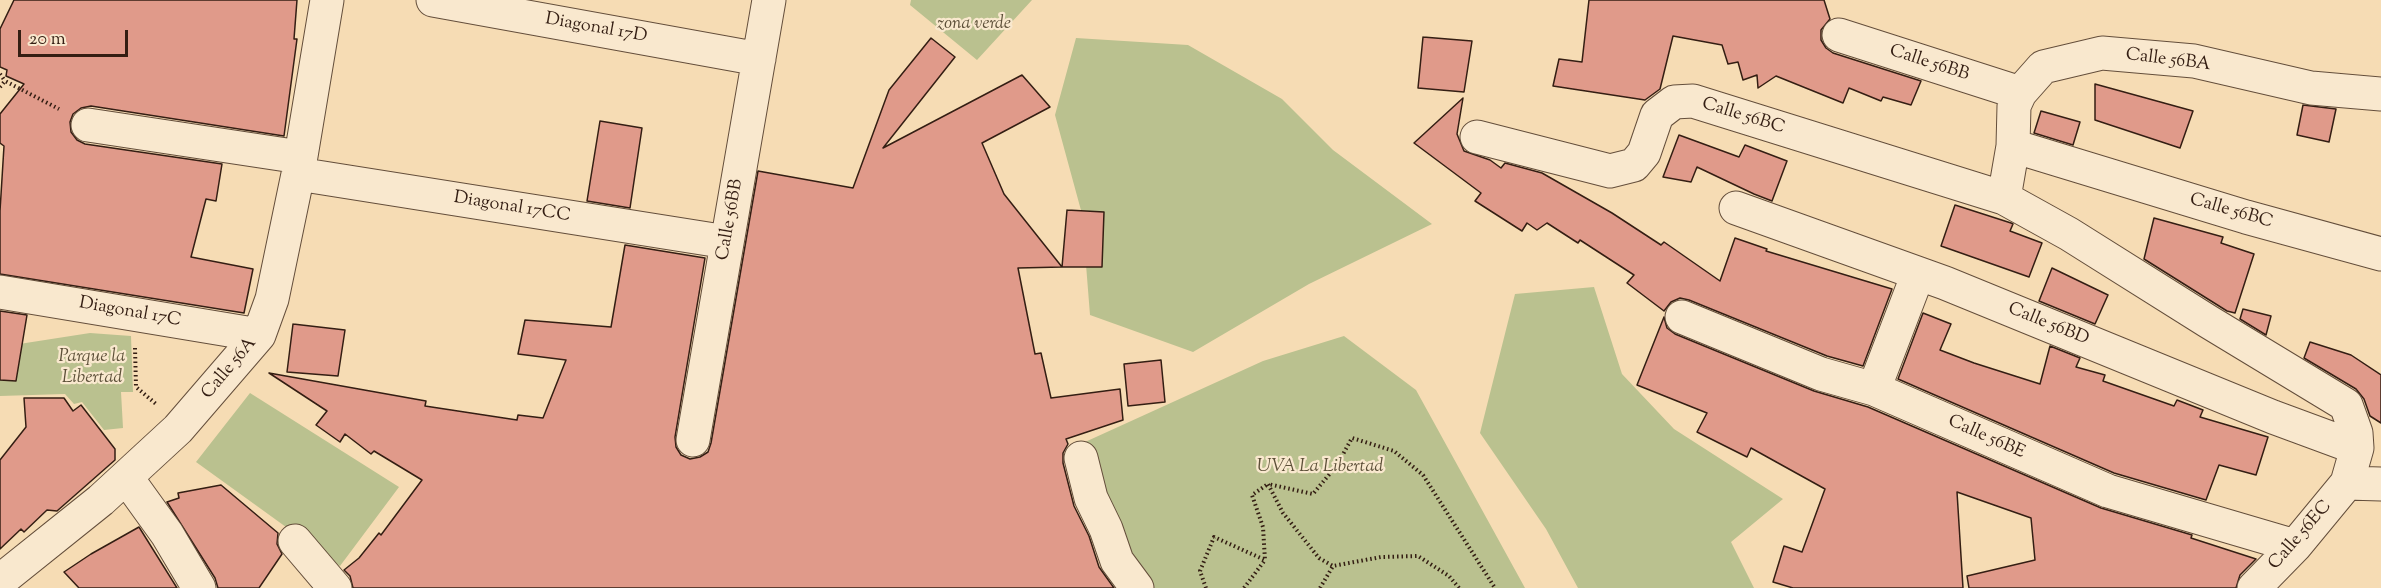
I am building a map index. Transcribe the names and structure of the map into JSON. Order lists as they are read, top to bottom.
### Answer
{
  "streets": {
    "street": [
      "Diagonal 17D",
      "Calle 56BA",
      "Calle 56BB",
      "Calle 56BC",
      "Diagonal 17CC",
      "Diagonal 17C",
      "Calle 56BD",
      "Calle 56A",
      "Calle 56BE",
      "Calle 56EC"
    ]
  },
  "crossings": [
    ["Diagonal 17D", "Calle 56BB"],
    ["Calle 56BA", "Calle 56BB"],
    ["Calle 56BA", "Calle 56BC"],
    ["Calle 56BB", "Diagonal 17CC"],
    ["Diagonal 17CC", "Calle 56A"],
    ["Diagonal 17C", "Calle 56A"],
    ["Calle 56BE", "Calle 56EC"]
  ],
  "parks": ["zona verde", "Parque la Libertad", "UVA La Libertad"],
  "scale_bar": "20 m"
}
